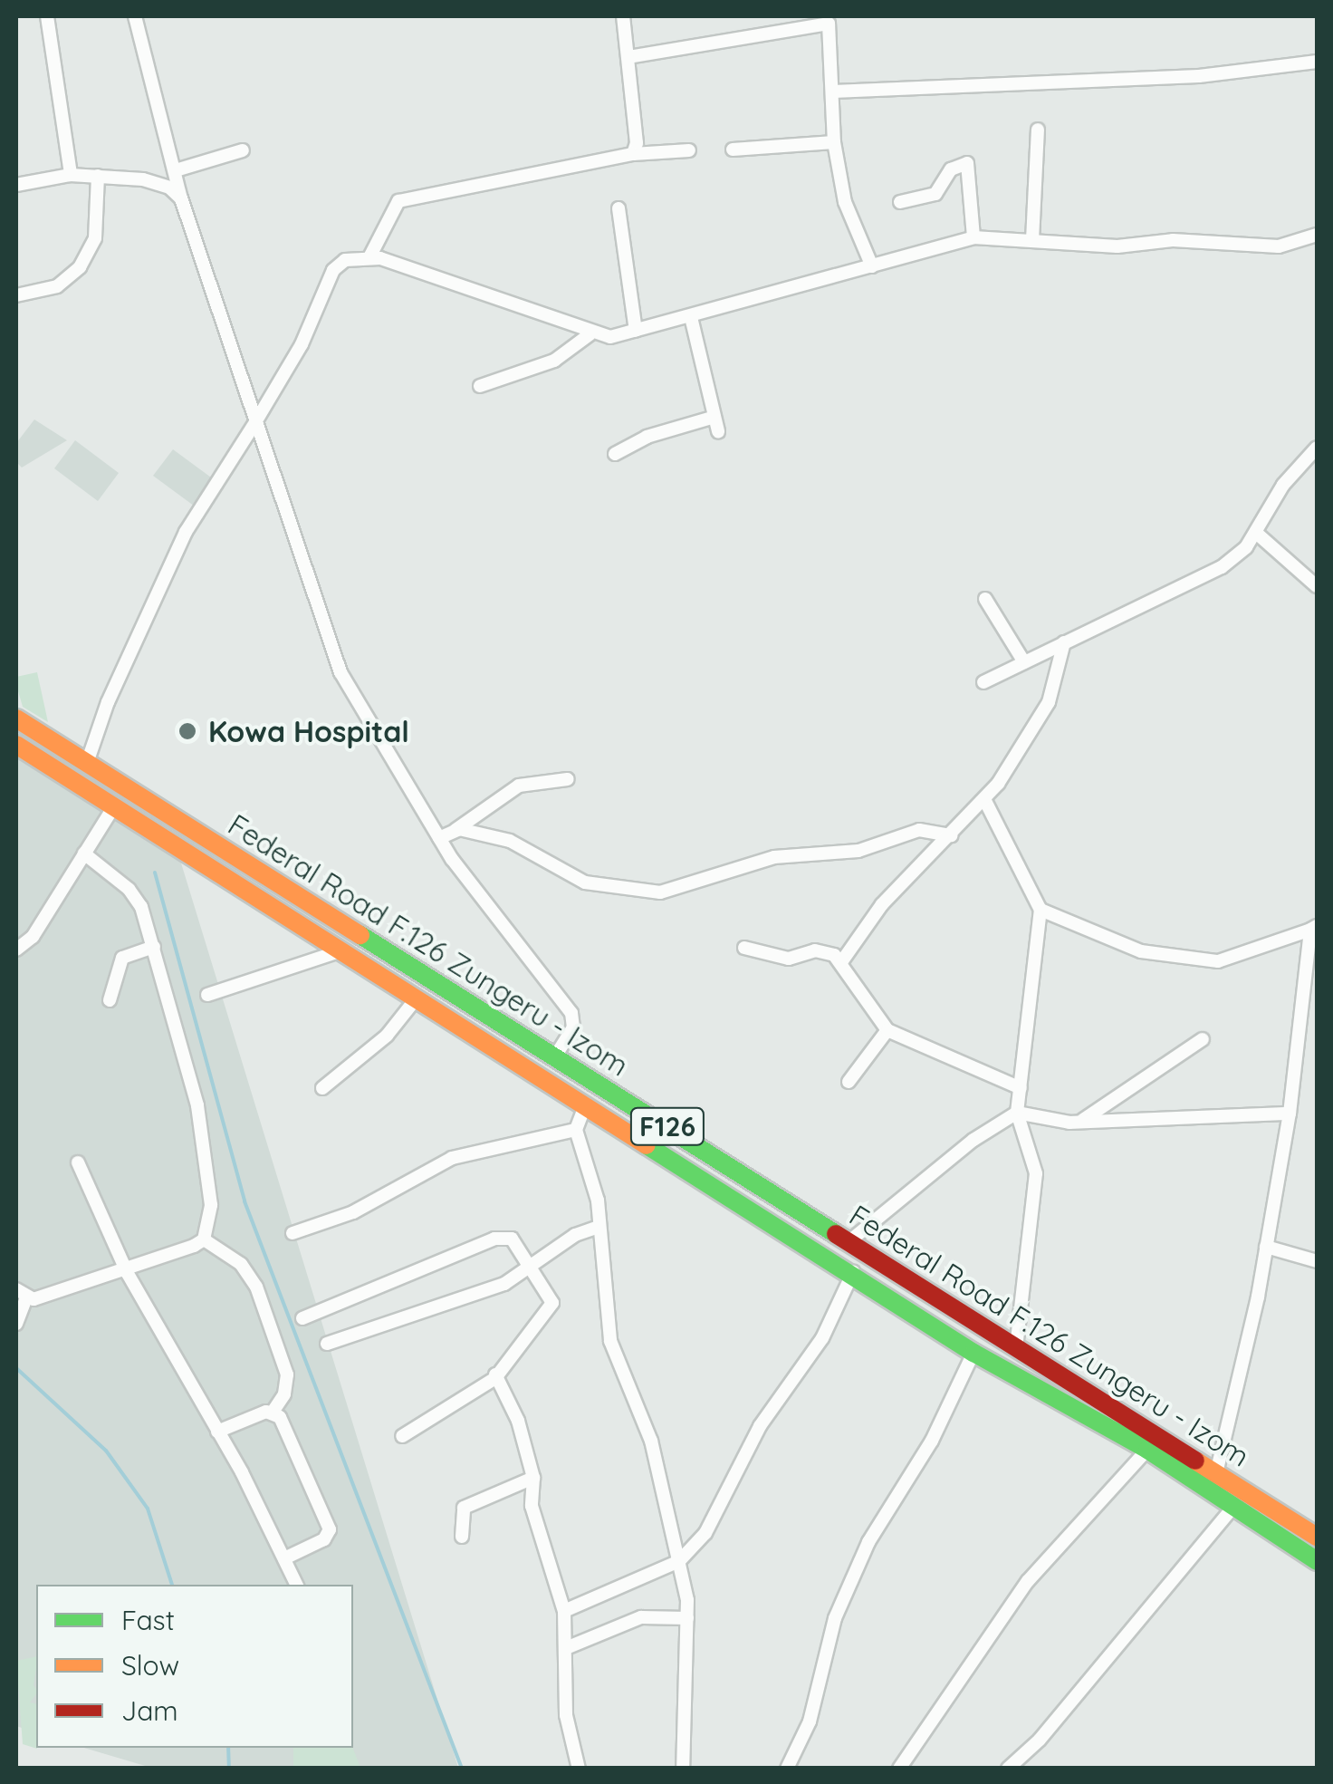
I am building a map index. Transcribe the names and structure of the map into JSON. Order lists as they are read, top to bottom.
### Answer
{
  "streets": {
    "main road": ["Federal Road F.126 Zungeru - Izom", "F126"]
  },
  "places": ["Kowa Hospital"],
  "legend": ["Fast", "Slow", "Jam"]
}
